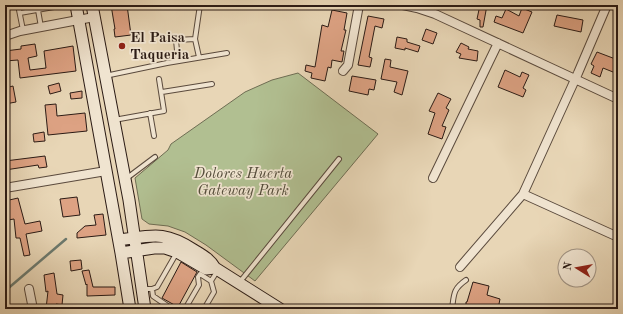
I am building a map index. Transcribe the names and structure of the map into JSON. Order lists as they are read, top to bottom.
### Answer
{
  "parks": ["Dolores Huerta Gateway Park"],
  "places": ["El Paisa Taqueria"],
  "north": "left"
}
